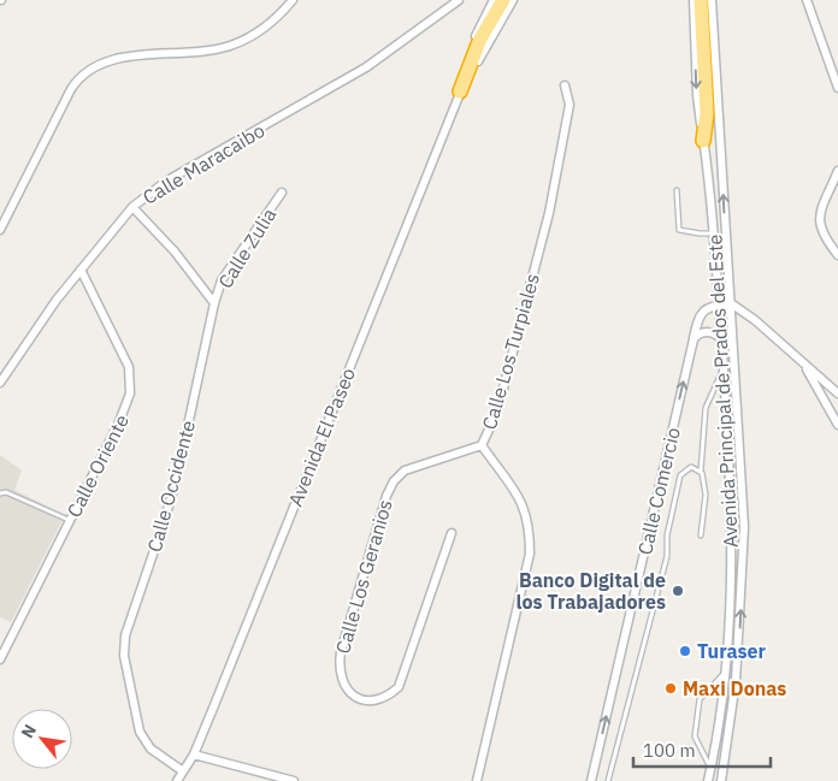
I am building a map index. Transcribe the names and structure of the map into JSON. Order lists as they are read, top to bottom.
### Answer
{
  "streets": {
    "street": [
      "Calle Maracaibo",
      "Calle Zulia",
      "Calle Los Turpiales",
      "Avenida Principal de Prados del Este",
      "Avenida El Paseo",
      "Calle Oriente",
      "Calle Occidente",
      "Calle Comercio",
      "Calle Los Geranios"
    ]
  },
  "crossings": [
    ["Calle Maracaibo", "Calle Oriente"],
    ["Calle Zulia", "Calle Occidente"],
    ["Calle Los Turpiales", "Calle Los Geranios"],
    ["Avenida Principal de Prados del Este", "Calle Comercio"],
    ["Avenida El Paseo", "Calle Occidente"]
  ],
  "one_way": ["Calle Comercio"],
  "places": ["Banco Digital de los Trabajadores", "Turaser", "Maxi Donas"],
  "scale_bar": "100 m",
  "north": "top left"
}
